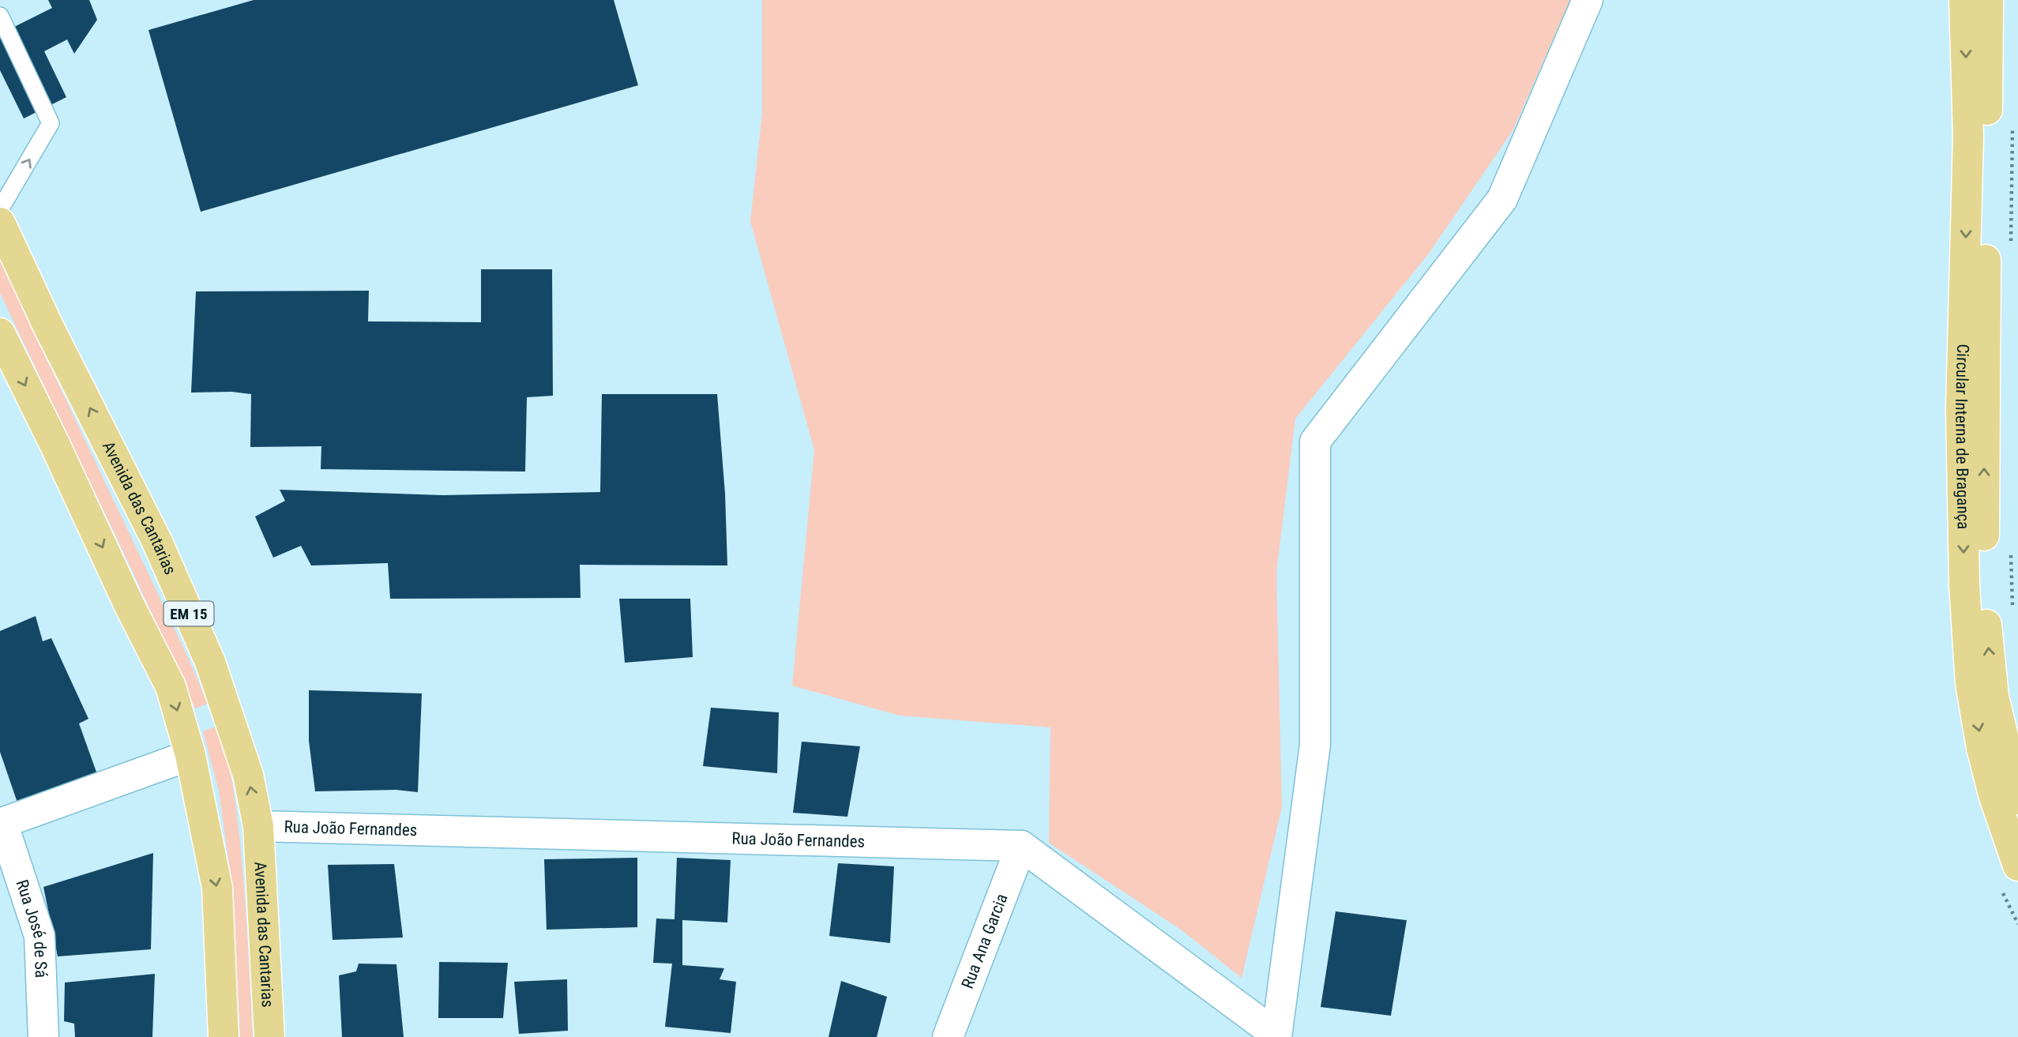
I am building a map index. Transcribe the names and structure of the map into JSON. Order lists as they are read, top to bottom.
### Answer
{
  "streets": {
    "main road": ["Circular Interna de Bragança", "Avenida das Cantarias", "EM 15"],
    "street": ["Rua João Fernandes", "Rua José de Sá", "Rua Ana Garcia"]
  },
  "crossings": [
    ["Avenida das Cantarias", "Rua João Fernandes"],
    ["Rua João Fernandes", "Rua Ana Garcia"]
  ]
}
